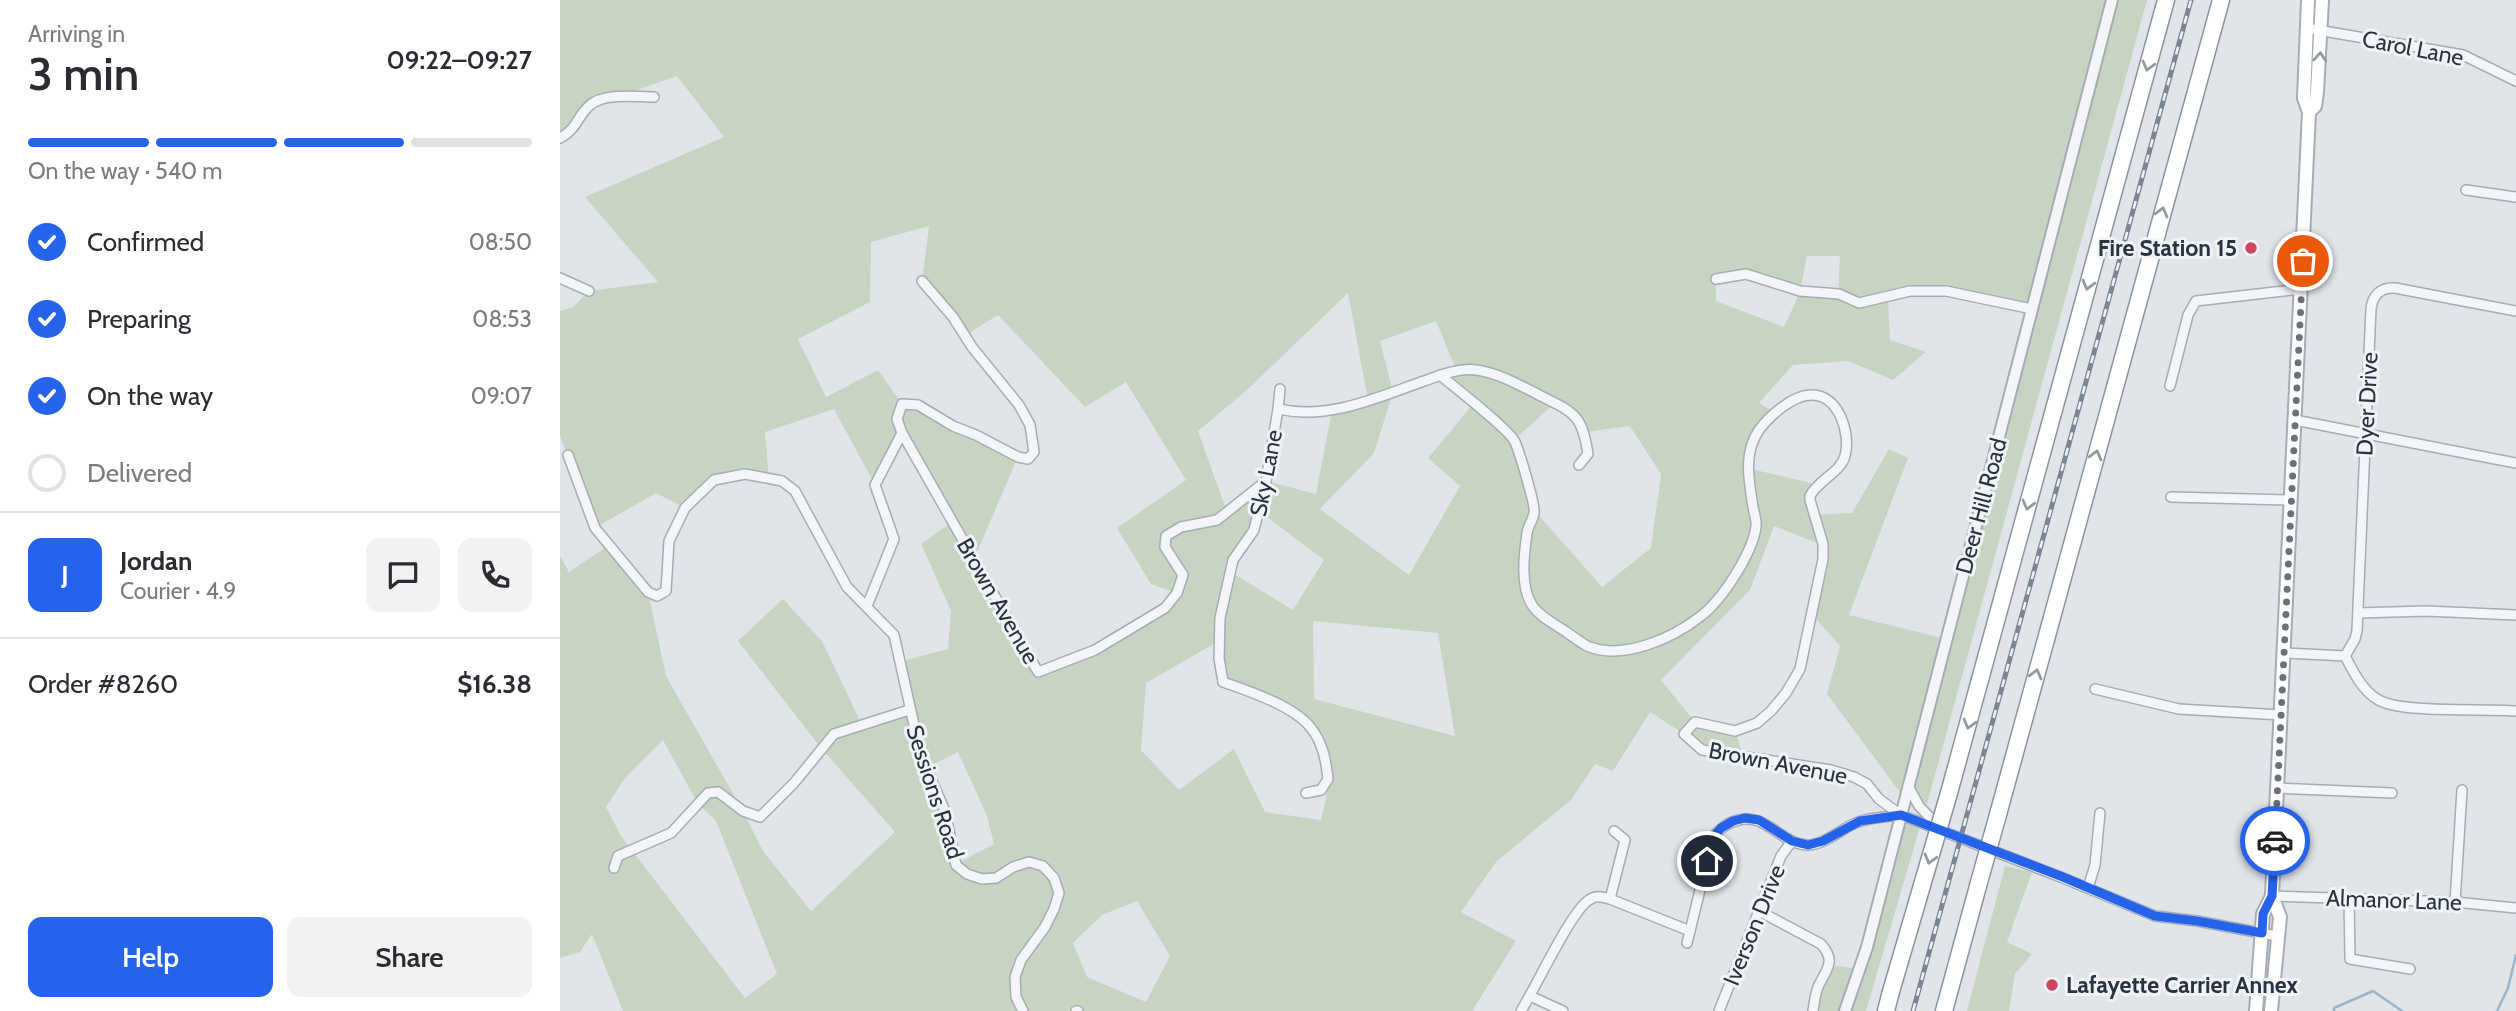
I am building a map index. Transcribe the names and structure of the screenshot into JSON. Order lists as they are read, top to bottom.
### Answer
{
  "streets": {
    "street": [
      "Carol Lane",
      "Dyer Drive",
      "Sky Lane",
      "Deer Hill Road",
      "Brown Avenue",
      "Sessions Road",
      "Almanor Lane",
      "Iverson Drive"
    ]
  },
  "crossings": [
    ["Sky Lane", "Brown Avenue"],
    ["Deer Hill Road", "Brown Avenue"]
  ],
  "places": ["Fire Station 15", "Lafayette Carrier Annex"],
  "page": {
    "heading": ["3 min", "Arriving in", "09:22–09:27"],
    "panel": [
      "Jordan",
      "Courier · 4.9",
      "Order #8260",
      "$16.38"
    ],
    "bar": "On the way · 540 m",
    "list": [
      ["Confirmed", "08:50"],
      ["Preparing", "08:53"],
      ["On the way", "09:07"],
      "Delivered"
    ],
    "round": "J",
    "buttons": ["Help", "Share"]
  }
}
